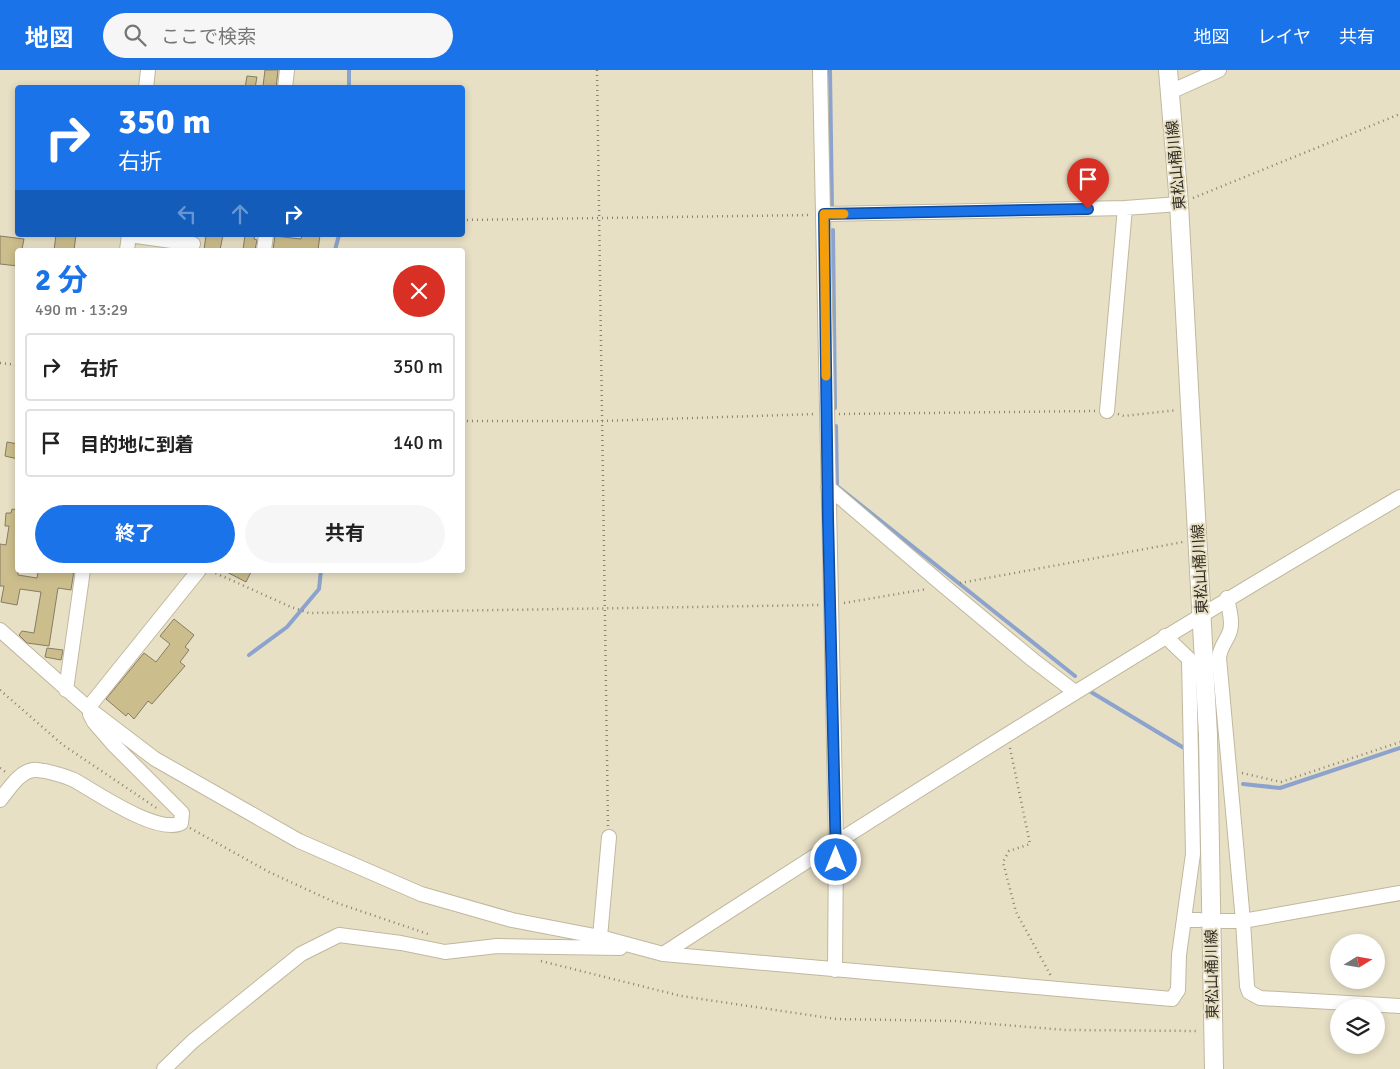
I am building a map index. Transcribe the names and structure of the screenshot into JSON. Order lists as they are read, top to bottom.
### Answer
{
  "streets": {
    "main road": ["東松山桶川線"]
  },
  "north": "right",
  "page": {
    "header": "地図",
    "search": "ここで検索",
    "nav": ["地図", "レイヤ", "共有"],
    "turn": ["350 m", "右折"],
    "heading": ["2 分", "490 m · 13:29"],
    "list": [
      {
        "name": "右折",
        "value": "350 m"
      },
      {
        "name": "目的地に到着",
        "value": "140 m"
      }
    ],
    "buttons": ["終了", "共有"]
  }
}
